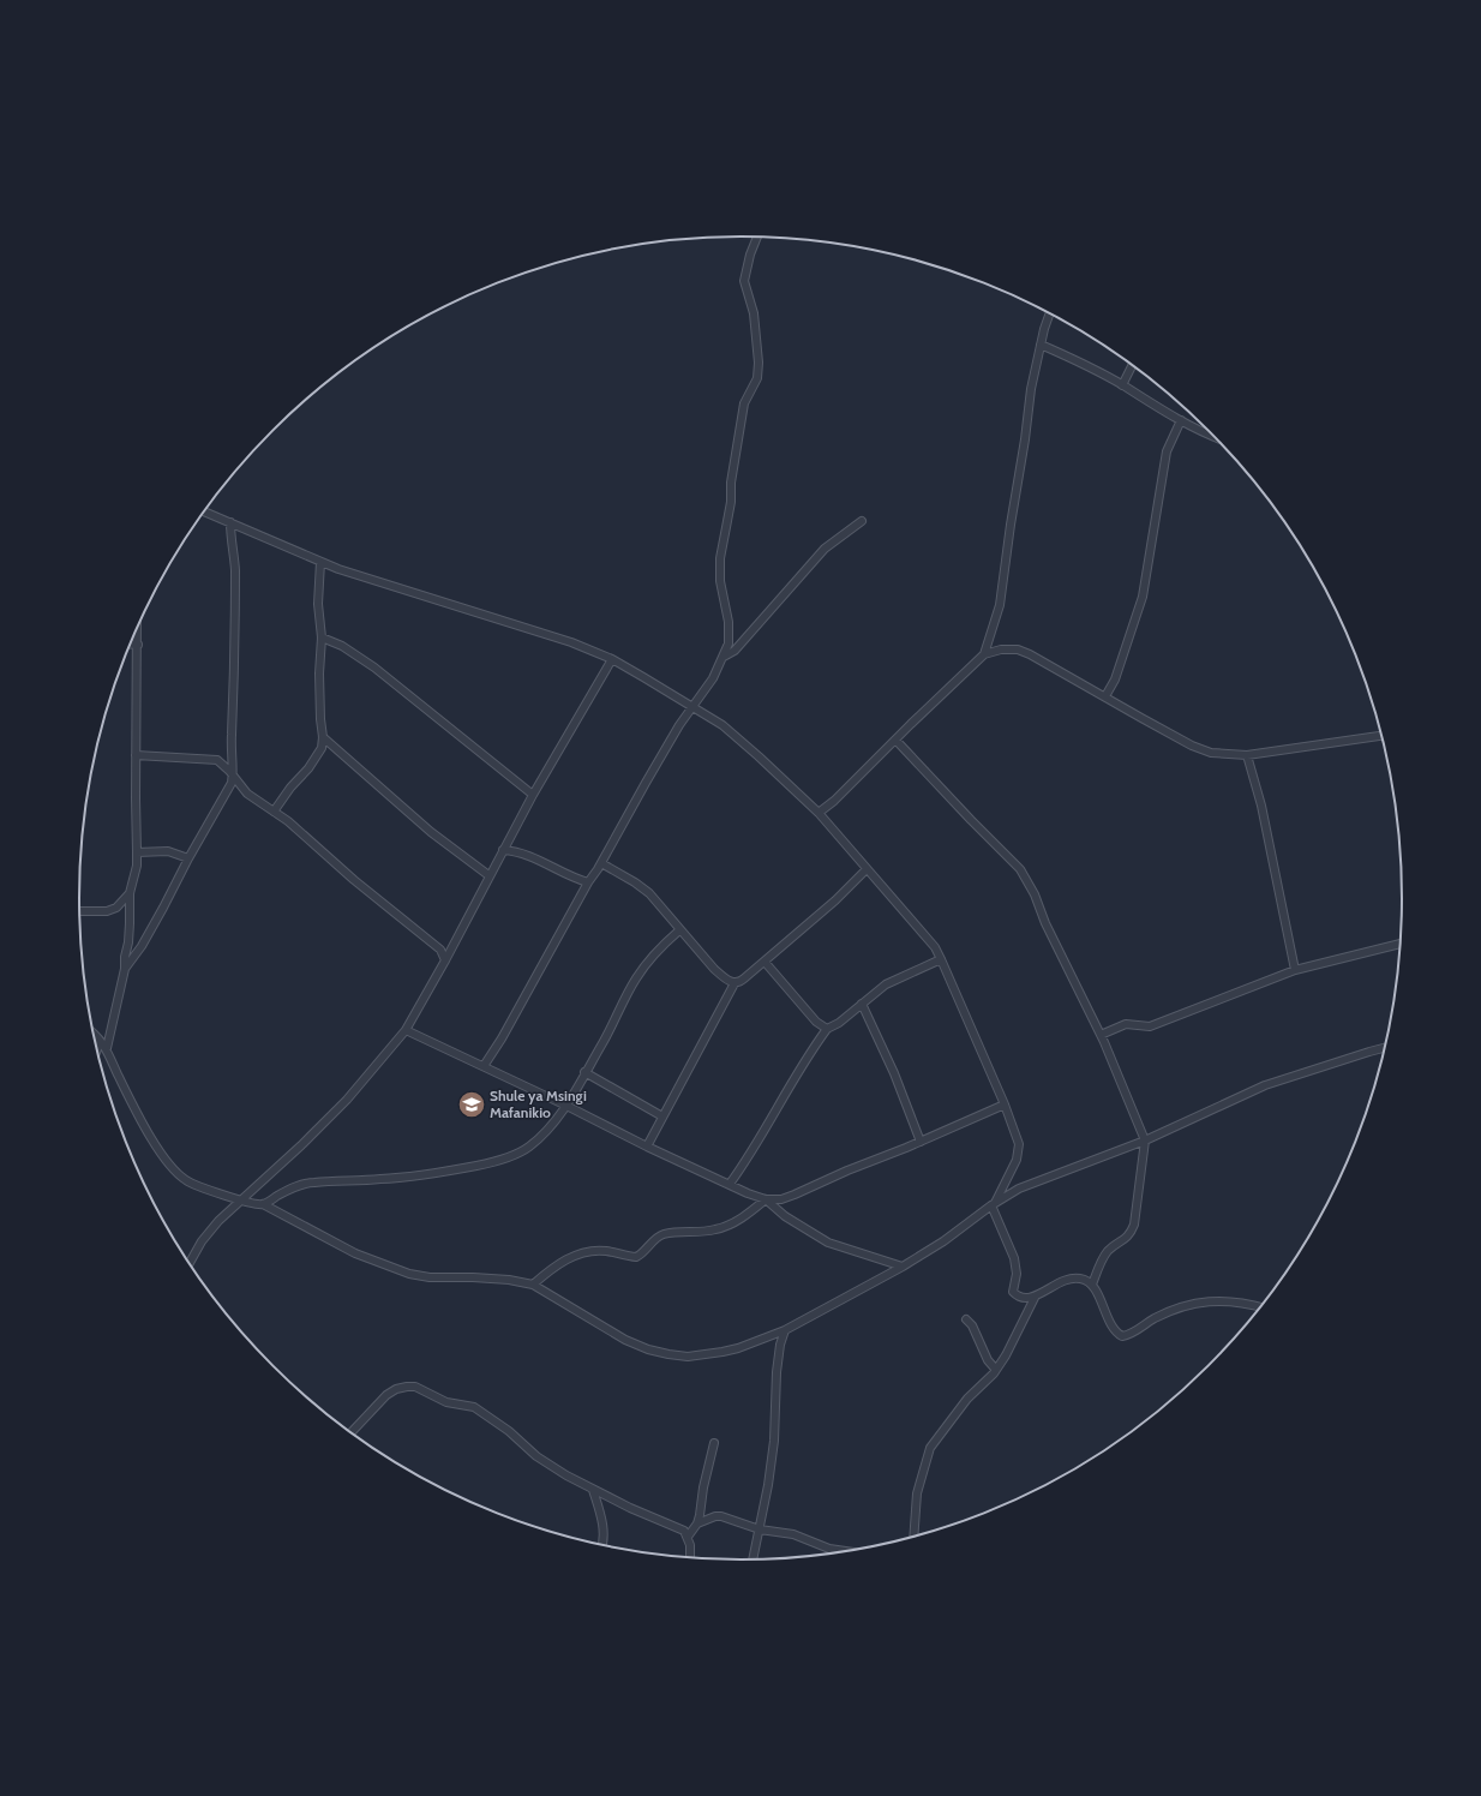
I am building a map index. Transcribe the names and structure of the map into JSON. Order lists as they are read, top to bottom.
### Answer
{
  "places": {
    "school or university": ["Shule ya Msingi Mafanikio"]
  }
}
